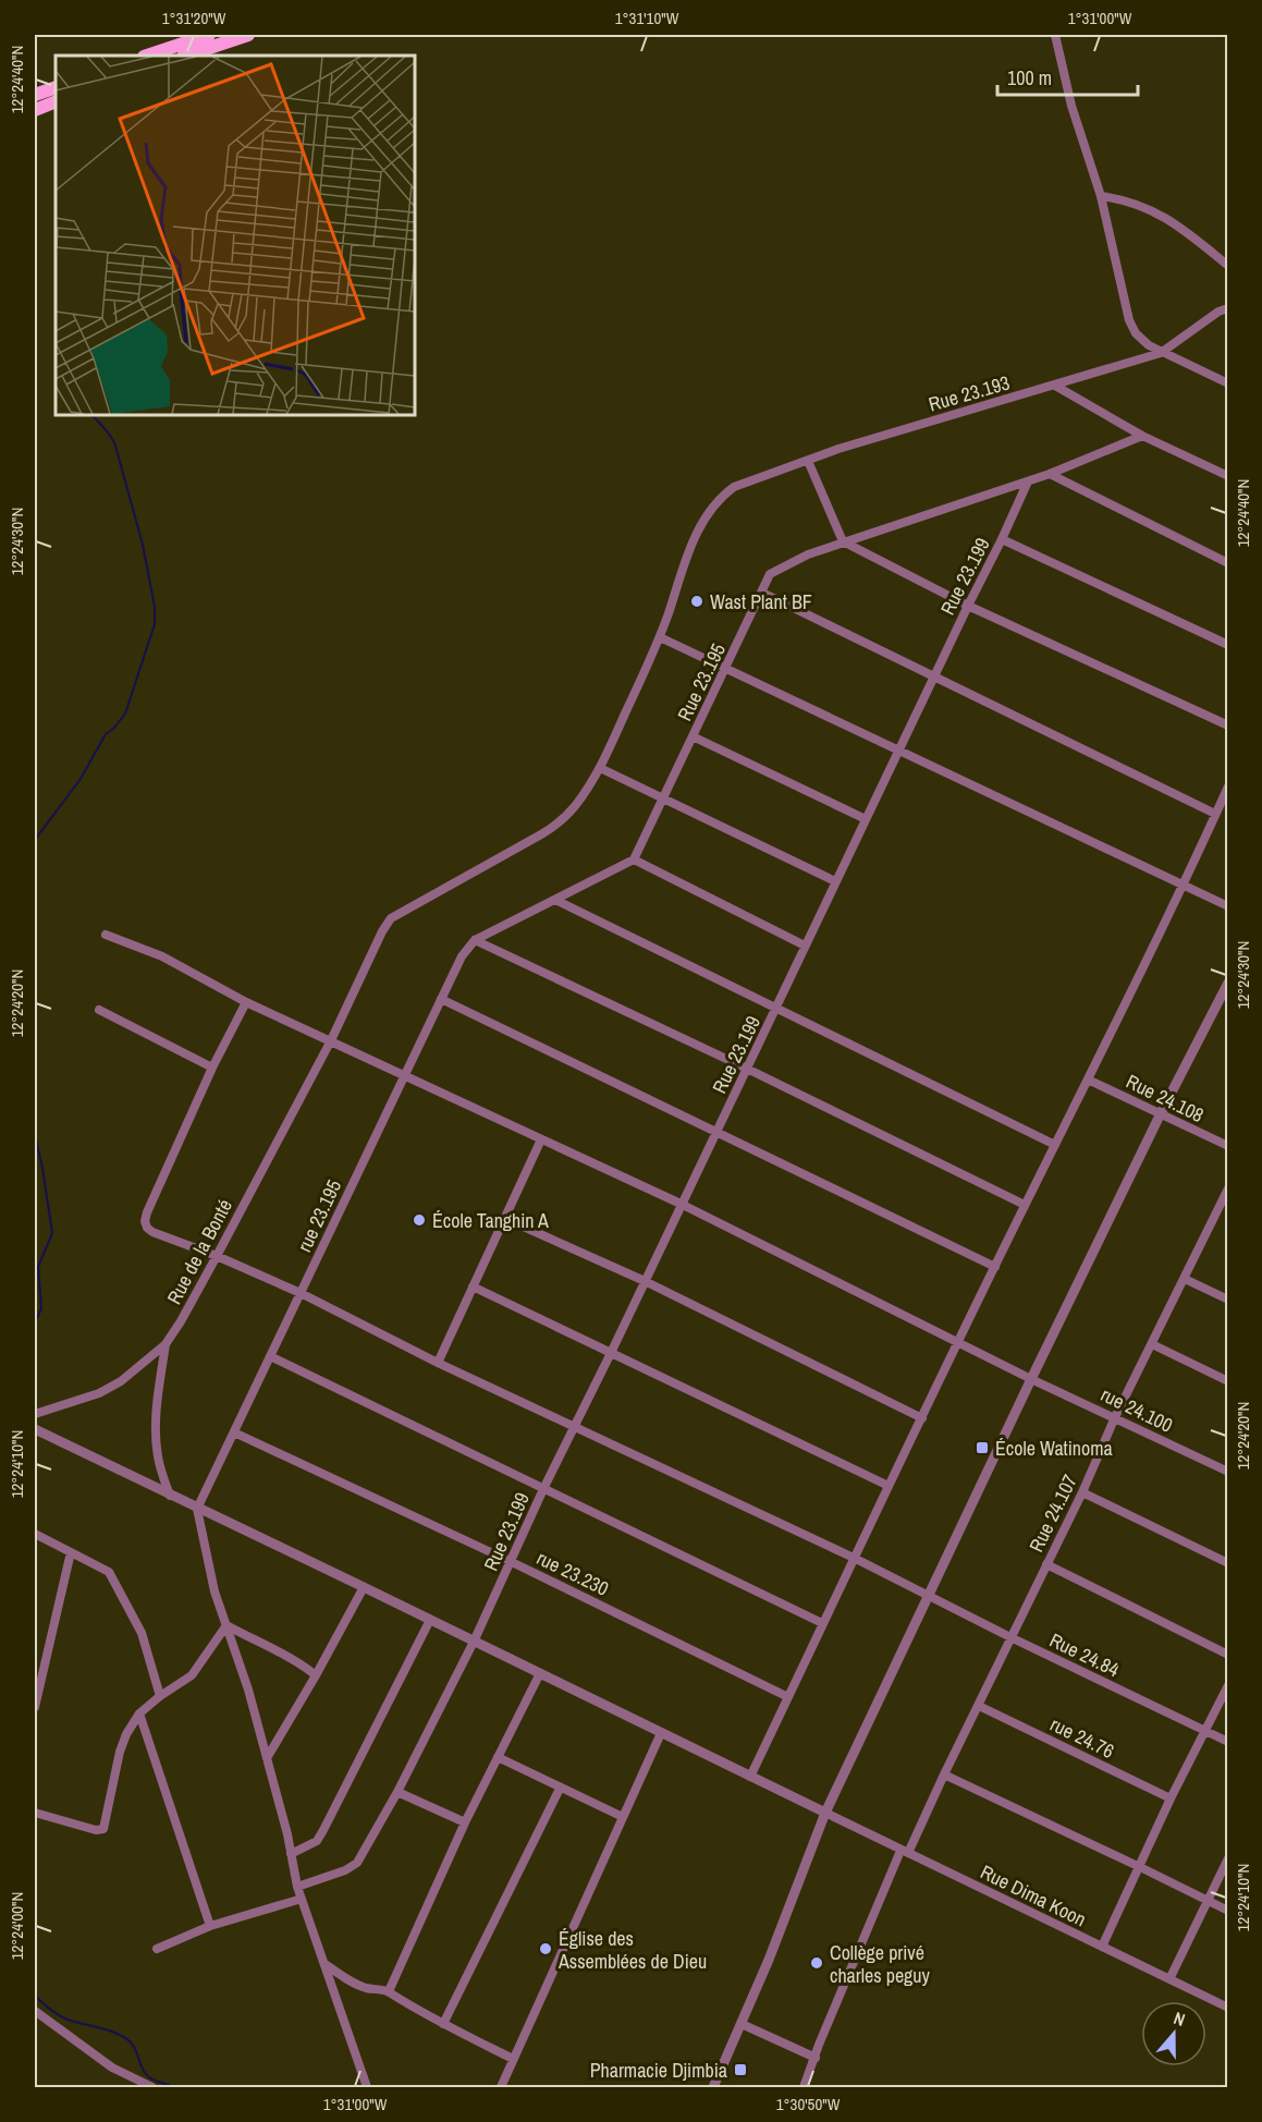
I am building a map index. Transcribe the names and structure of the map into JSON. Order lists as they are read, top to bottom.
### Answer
{
  "streets": {
    "street": [
      "Rue 23.193",
      "Rue 23.199",
      "Rue 23.195",
      "Rue 24.108",
      "rue 23.195",
      "Rue de la Bonté",
      "rue 24.100",
      "Rue 24.107",
      "rue 23.230",
      "Rue 24.84",
      "rue 24.76",
      "Rue Dima Koon"
    ]
  },
  "crossings": [
    ["Rue 23.193", "Rue de la Bonté"],
    ["Rue 23.199", "Rue 23.195"],
    ["Rue 23.199", "rue 24.100"],
    ["Rue 23.199", "rue 23.230"],
    ["Rue 23.199", "Rue 24.84"],
    ["rue 23.195", "rue 24.100"],
    ["rue 23.195", "rue 23.230"],
    ["rue 23.195", "Rue 24.84"],
    ["Rue de la Bonté", "rue 24.100"],
    ["Rue de la Bonté", "Rue 24.84"],
    ["rue 24.100", "Rue 24.107"],
    ["Rue 24.107", "Rue 24.84"],
    ["Rue 24.107", "rue 24.76"],
    ["Rue 24.107", "Rue Dima Koon"]
  ],
  "places": {
    "other": [
      "Wast Plant BF",
      "École Tanghin A",
      "Église des Assemblées de Dieu",
      "Collège privé charles peguy"
    ],
    "transit": ["École Watinoma", "Pharmacie Djimbia"]
  },
  "scale_bar": "100 m",
  "north": "top",
  "coordinates": [
    "1°31'20\"W",
    "1°31'10\"W",
    "1°31'00\"W",
    "12°24'40\"N",
    "12°24'30\"N",
    "12°24'20\"N",
    "12°24'10\"N",
    "12°24'00\"N",
    "1°30'50\"W"
  ]
}
